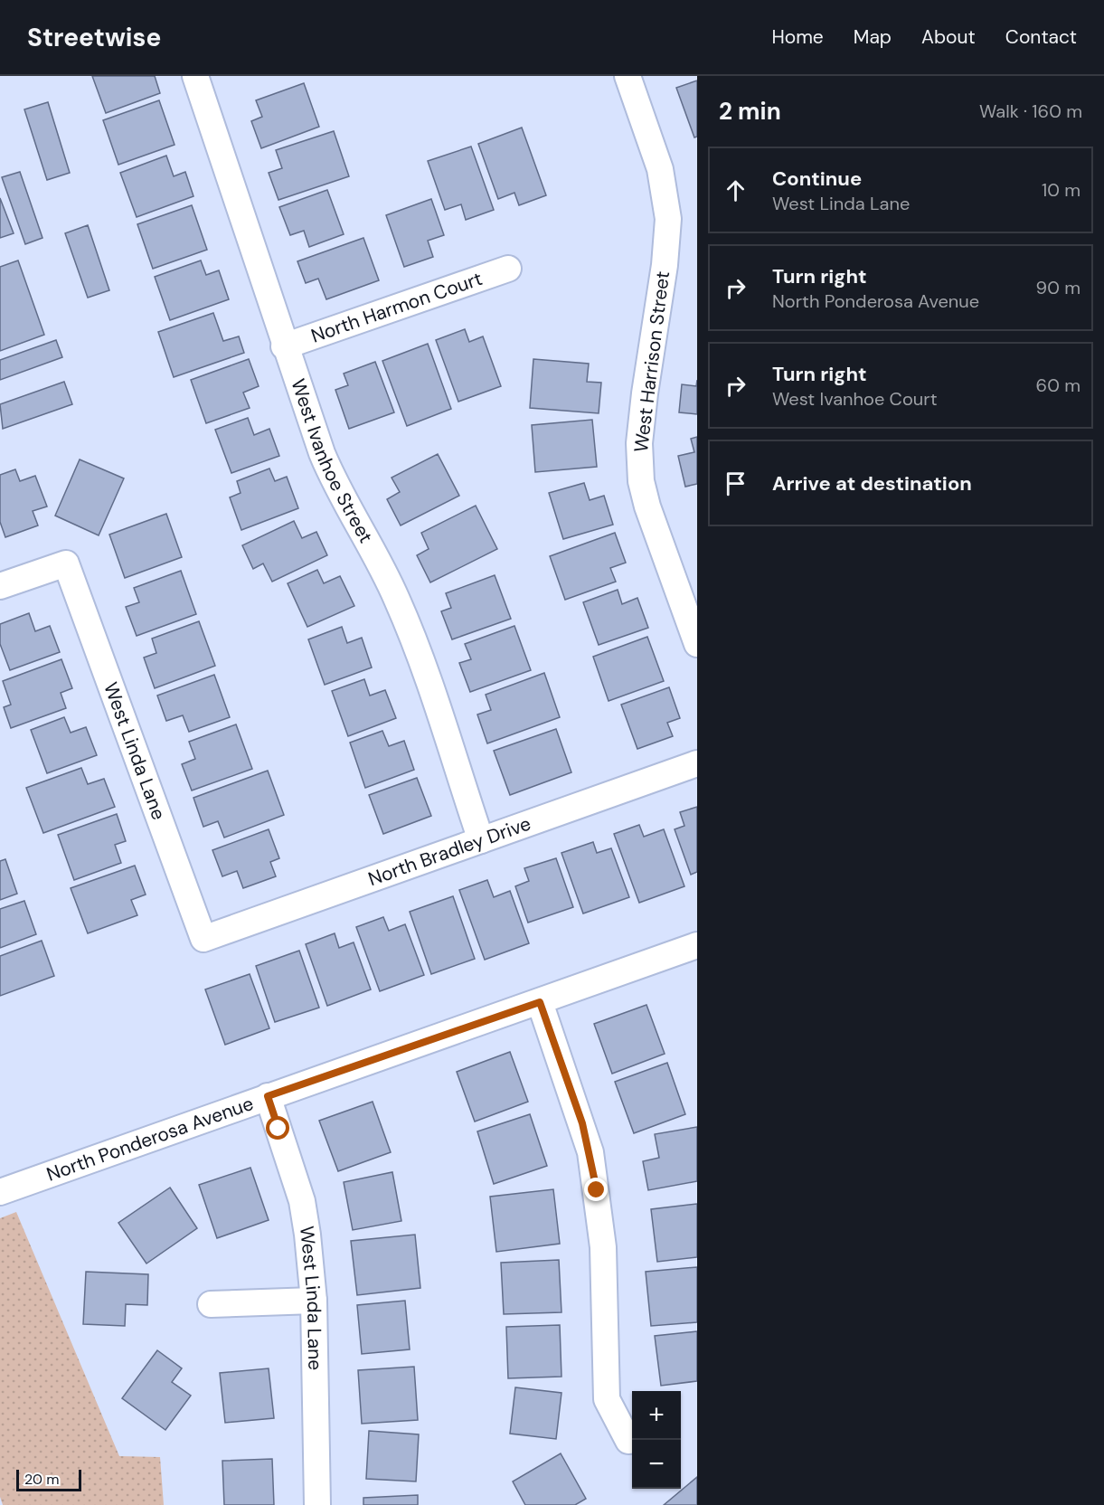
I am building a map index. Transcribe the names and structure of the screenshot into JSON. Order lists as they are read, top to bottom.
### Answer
{
  "streets": {
    "street": [
      "North Harmon Court",
      "West Harrison Street",
      "West Ivanhoe Street",
      "West Linda Lane",
      "North Bradley Drive",
      "North Ponderosa Avenue"
    ]
  },
  "crossings": [
    ["North Harmon Court", "West Ivanhoe Street"],
    ["West Ivanhoe Street", "North Bradley Drive"],
    ["West Linda Lane", "North Bradley Drive"],
    ["West Linda Lane", "North Ponderosa Avenue"]
  ],
  "scale_bar": "20 m",
  "page": {
    "header": "Streetwise",
    "nav": [
      "Home",
      "Map",
      "About",
      "Contact"
    ],
    "heading": ["2 min", "Walk · 160 m"],
    "list": [
      ["Continue", "West Linda Lane", "10 m"],
      ["Turn right", "North Ponderosa Avenue", "90 m"],
      ["Turn right", "West Ivanhoe Court", "60 m"],
      "Arrive at destination"
    ],
    "map_buttons": ["+", "−"],
    "scale": "20 m"
  }
}
